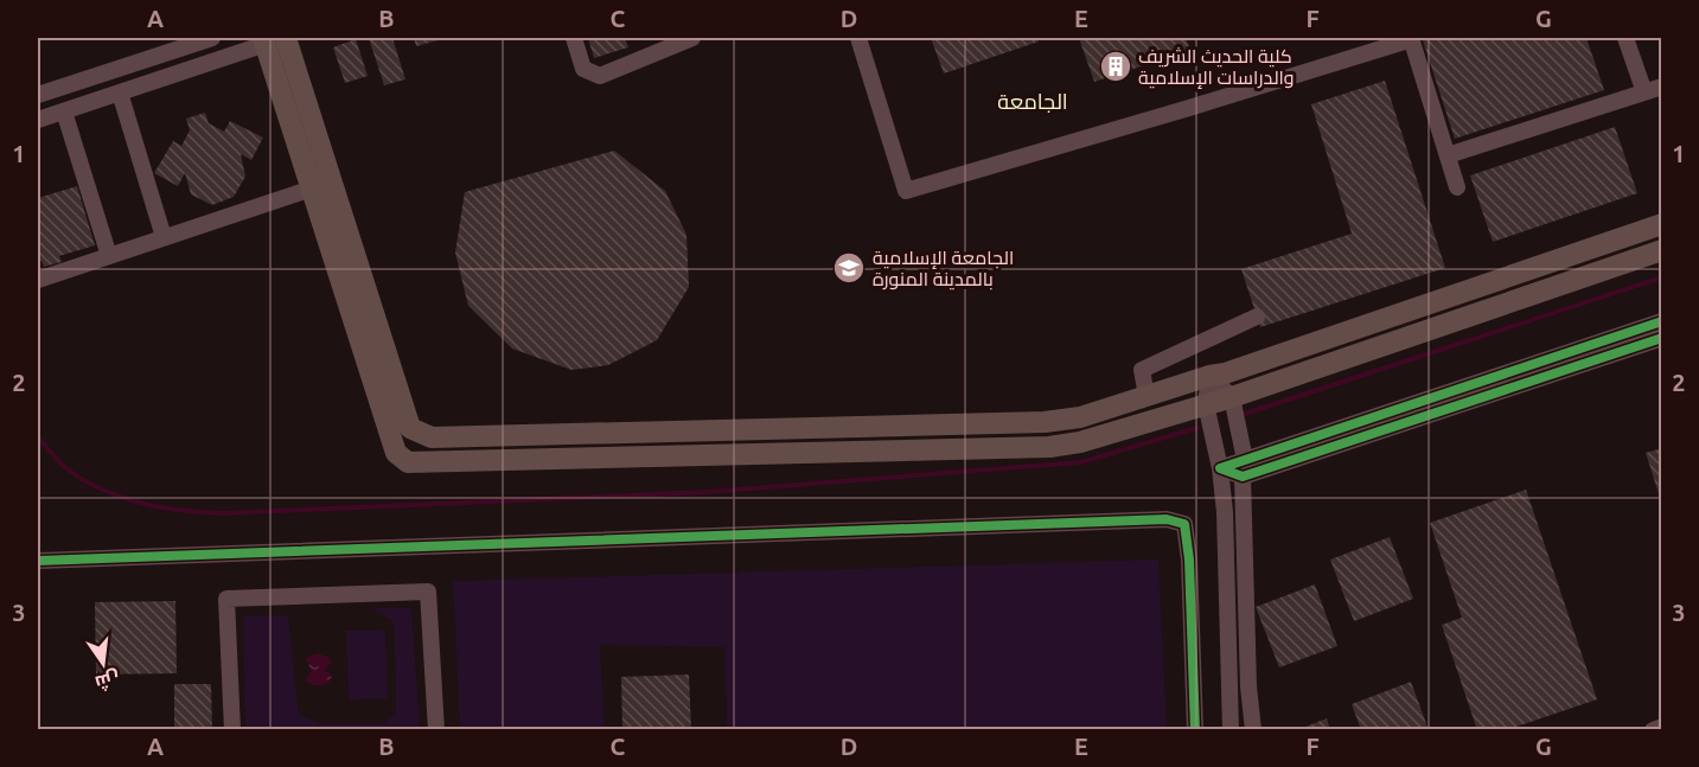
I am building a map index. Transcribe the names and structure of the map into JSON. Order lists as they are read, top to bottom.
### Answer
{
  "districts": ["الجامعة"],
  "places": {
    "building": ["كلية الحديث الشريف والدراسات الإسلامية"],
    "school or university": ["الجامعة الإسلامية بالمدينة المنورة"]
  },
  "north": "bottom",
  "grid": {
    "columns": [
      "A",
      "B",
      "C",
      "D",
      "E",
      "F",
      "G"
    ],
    "rows": ["1", "2", "3"]
  }
}
